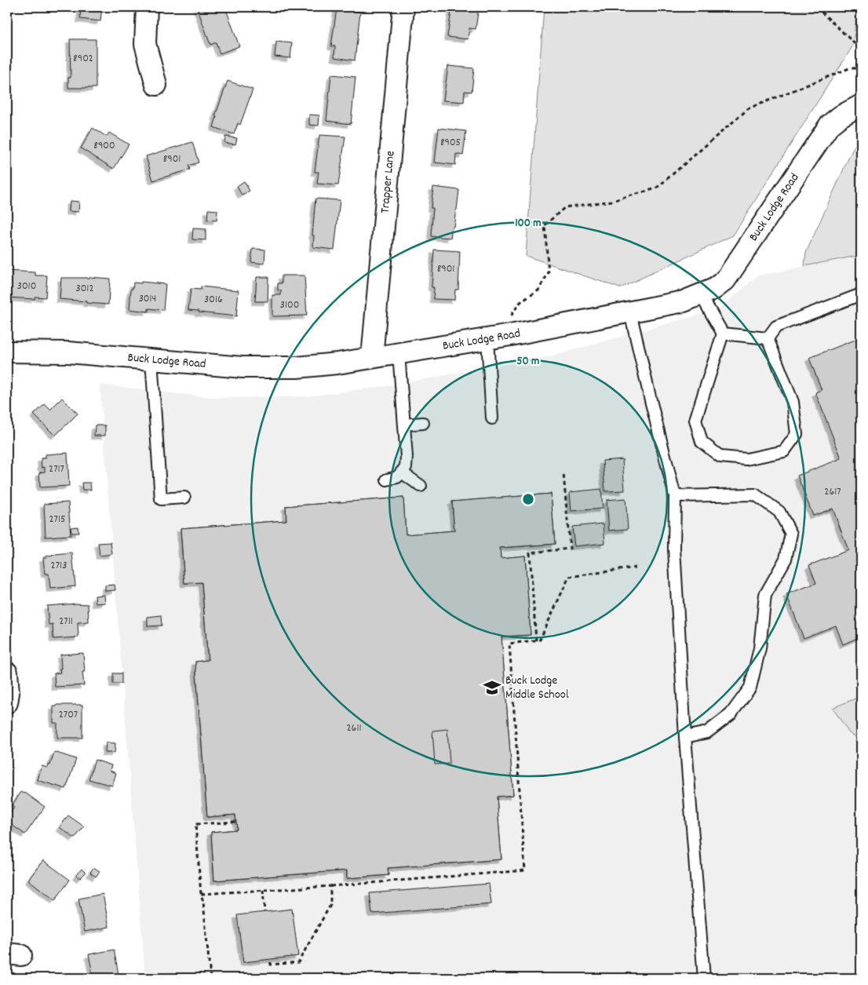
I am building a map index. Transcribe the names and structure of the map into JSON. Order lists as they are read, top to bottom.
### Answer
{
  "streets": {
    "street": ["Trapper Lane", "Buck Lodge Road"]
  },
  "crossings": [
    ["Trapper Lane", "Buck Lodge Road"]
  ],
  "places": {
    "school or university": ["Buck Lodge Middle School"]
  },
  "house_numbers": [
    "8902",
    "8905",
    "8900",
    "8901",
    "8901",
    "3010",
    "3012",
    "3014",
    "3016",
    "3100",
    "2717",
    "2617",
    "2715",
    "2713",
    "2711",
    "2707",
    "2611"
  ],
  "rings": ["100 m", "50 m"]
}
